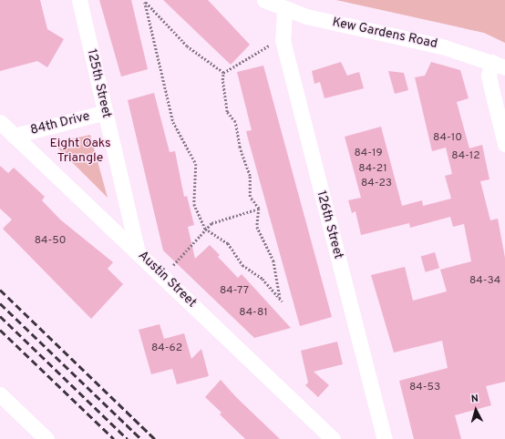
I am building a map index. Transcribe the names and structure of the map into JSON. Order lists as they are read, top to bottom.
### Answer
{
  "streets": {
    "street": [
      "Kew Gardens Road",
      "125th Street",
      "84th Drive",
      "126th Street",
      "Austin Street"
    ]
  },
  "crossings": [
    ["Kew Gardens Road", "126th Street"],
    ["125th Street", "84th Drive"],
    ["125th Street", "Austin Street"],
    ["84th Drive", "Austin Street"]
  ],
  "parks": ["Eight Oaks Triangle"],
  "house_numbers": [
    "84-10",
    "84-19",
    "84-12",
    "84-21",
    "84-23",
    "84-50",
    "84-34",
    "84-77",
    "84-81",
    "84-62",
    "84-53"
  ],
  "north": "top"
}
